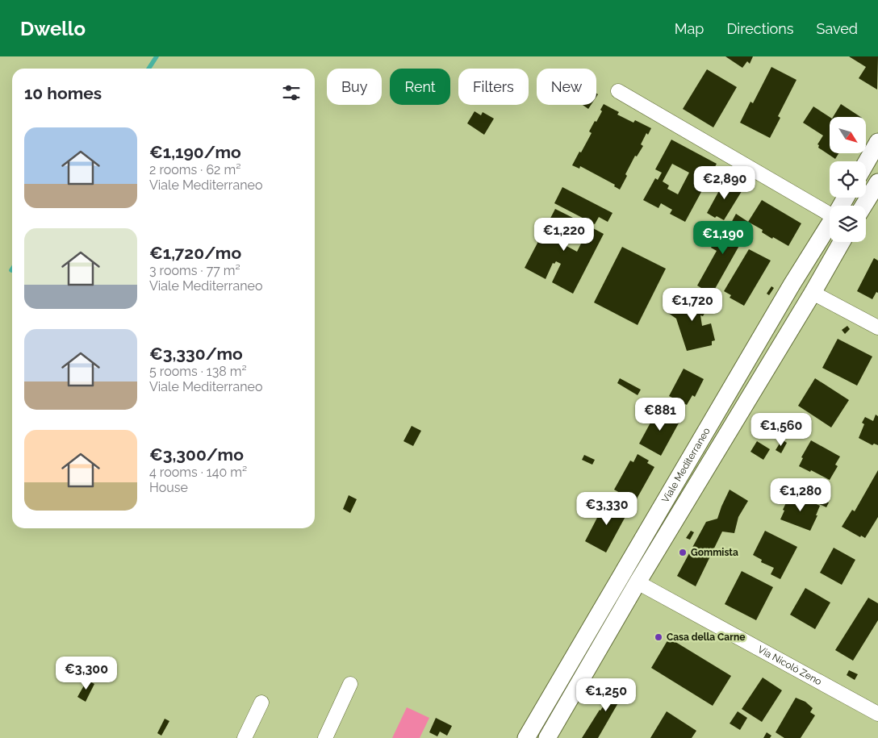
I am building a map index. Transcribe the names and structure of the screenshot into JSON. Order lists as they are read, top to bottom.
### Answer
{
  "streets": {
    "street": ["Viale Mediterraneo", "Via Nicolò Zeno"]
  },
  "crossings": [
    ["Viale Mediterraneo", "Via Nicolò Zeno"]
  ],
  "places": ["Gommista", "Casa della Carne"],
  "north": "bottom right",
  "page": {
    "header": "Dwello",
    "nav": ["Map", "Directions", "Saved"],
    "chip": [
      "Buy",
      "Rent",
      "Filters",
      "New"
    ],
    "heading": "10 homes",
    "list": [
      {
        "name": "€1,190/mo",
        "note": "2 rooms · 62 m² · Viale Mediterraneo"
      },
      {
        "name": "€1,720/mo",
        "note": "3 rooms · 77 m² · Viale Mediterraneo"
      },
      {
        "name": "€3,330/mo",
        "note": "5 rooms · 138 m² · Viale Mediterraneo"
      },
      {
        "name": "€3,300/mo",
        "note": "4 rooms · 140 m² · House"
      }
    ],
    "price": [
      "€2,890",
      "€1,220",
      "€1,190",
      "€1,720",
      "€881",
      "€1,560",
      "€1,280",
      "€3,330",
      "€3,300",
      "€1,250"
    ]
  }
}
